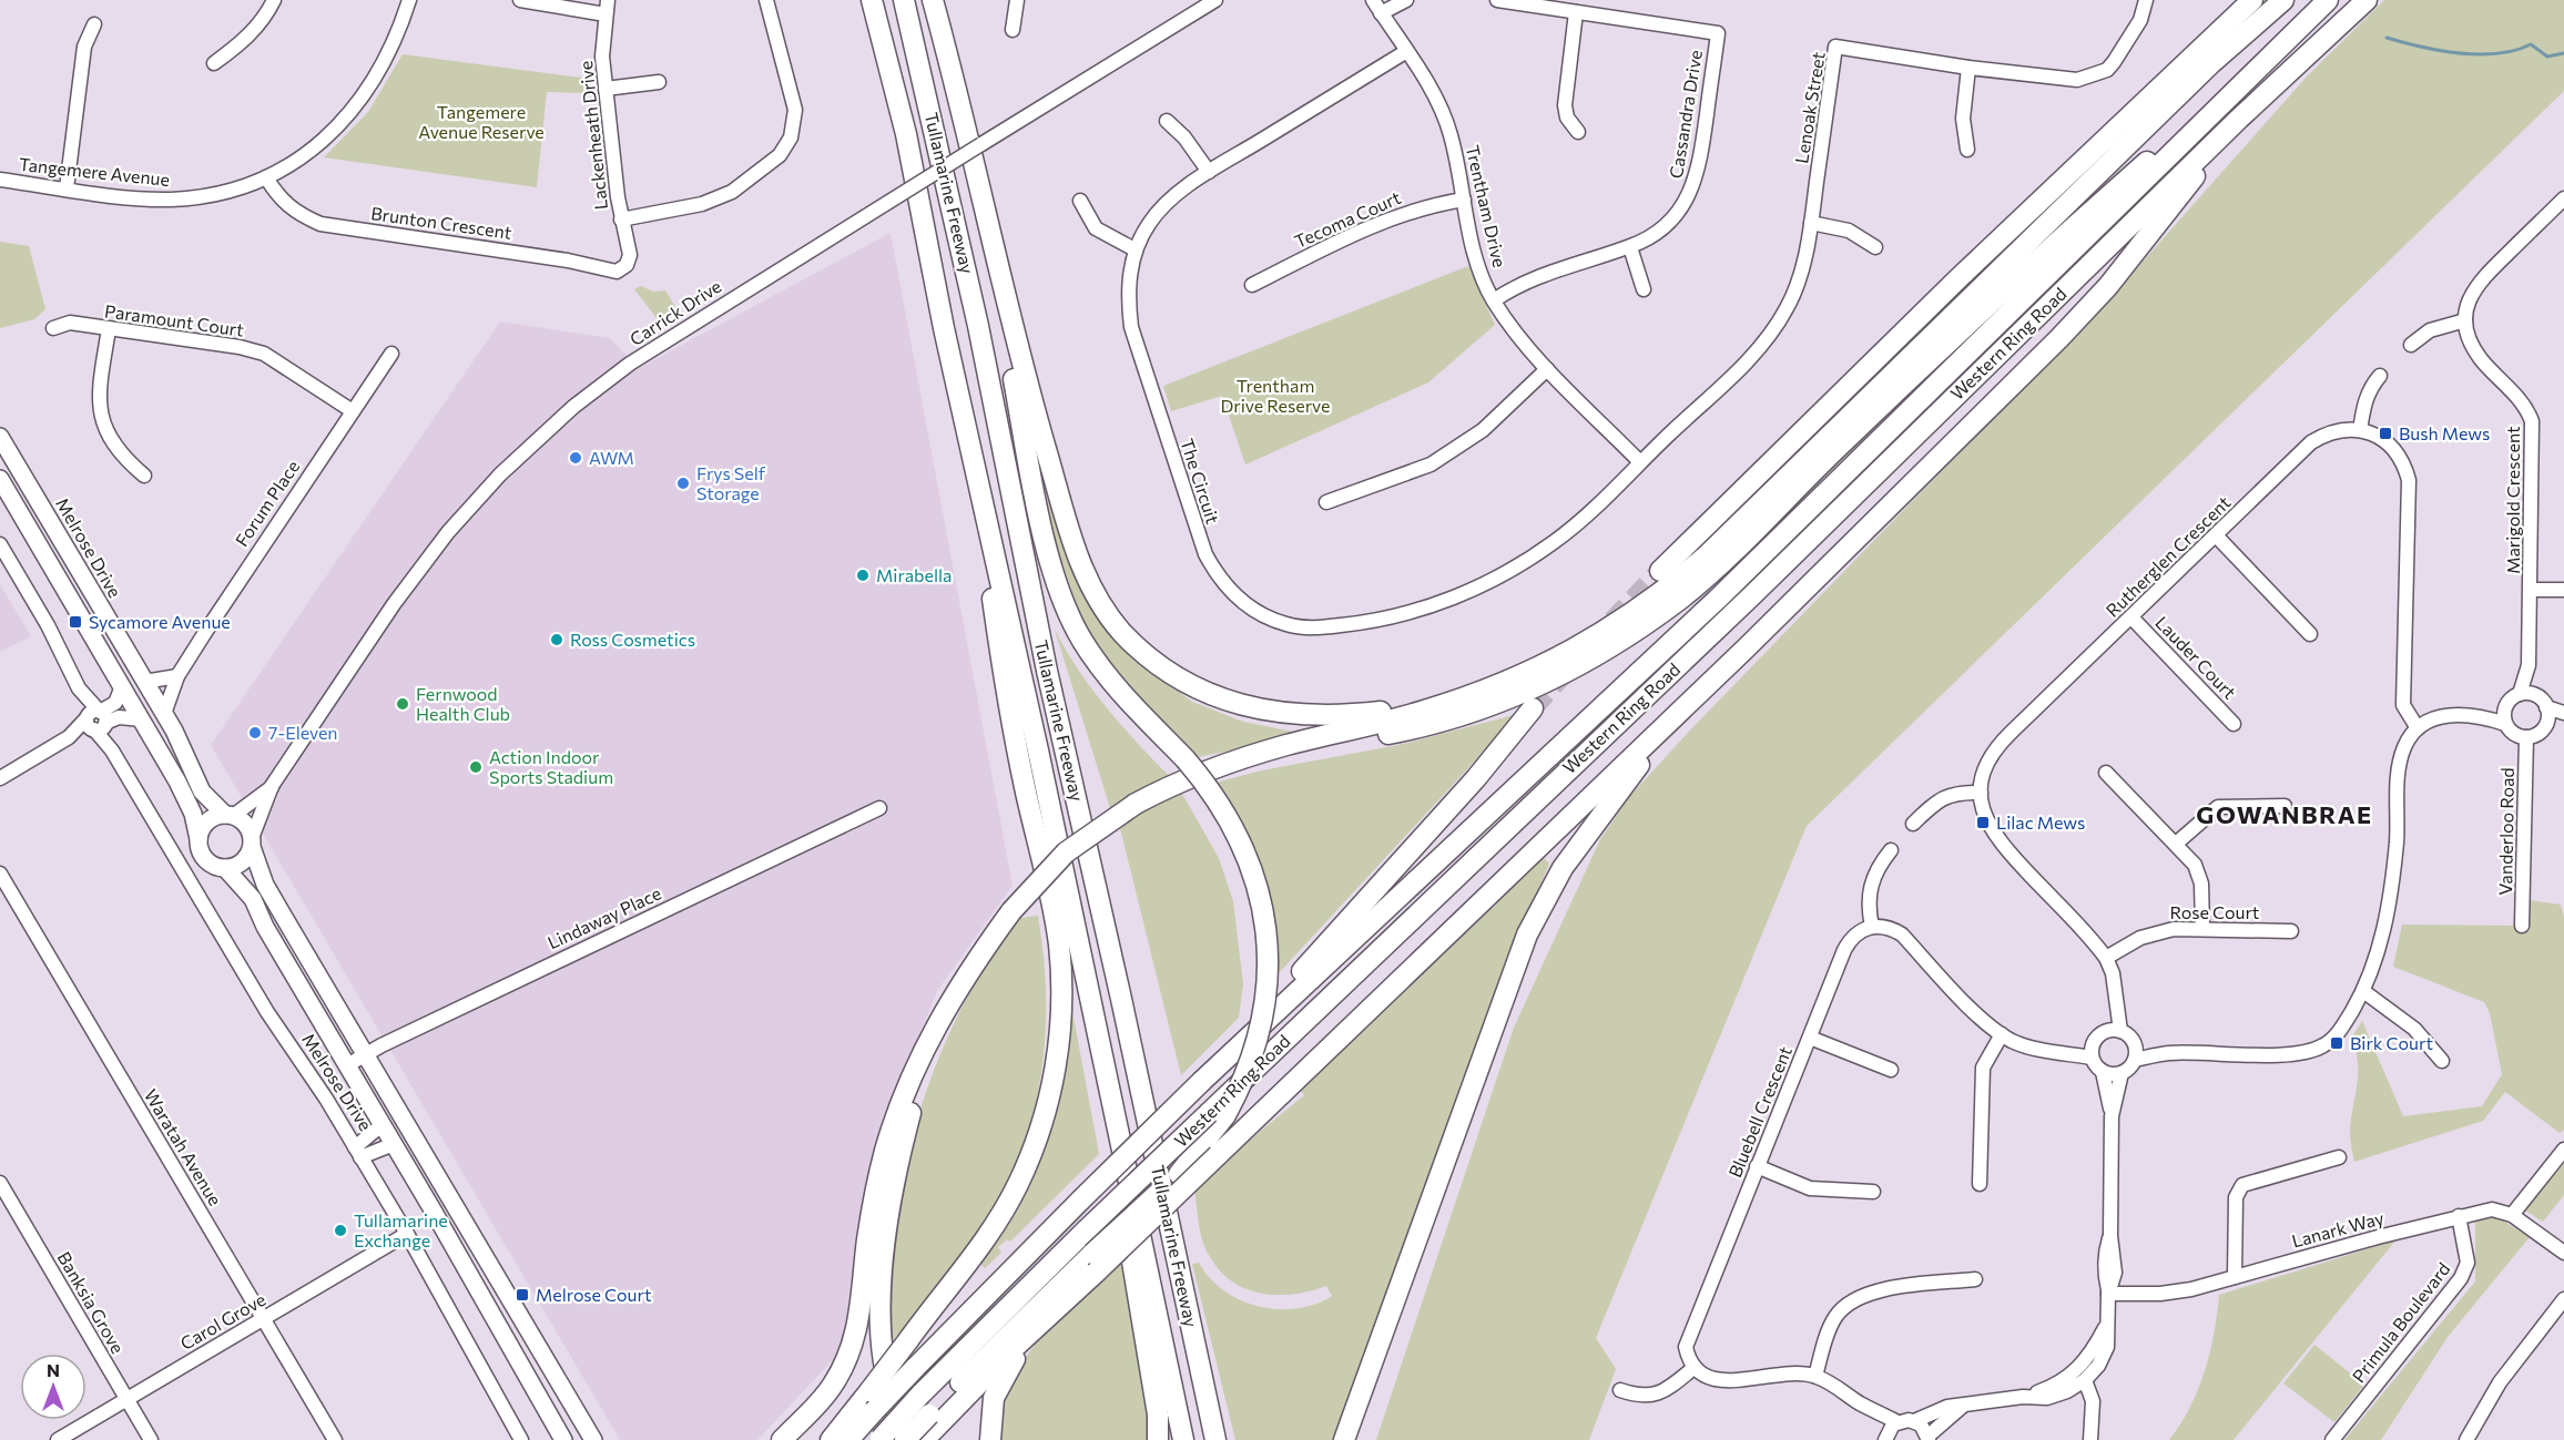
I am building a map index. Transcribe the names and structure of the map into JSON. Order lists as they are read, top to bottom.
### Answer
{
  "streets": {
    "highway": ["Tullamarine Freeway", "Western Ring Road"],
    "main road": ["Melrose Drive"],
    "street": [
      "Lenoak Street",
      "Cassandra Drive",
      "Lackenheath Drive",
      "Tangemere Avenue",
      "Trentham Drive",
      "Tecoma Court",
      "Brunton Crescent",
      "Carrick Drive",
      "Paramount Court",
      "The Circuit",
      "Marigold Crescent",
      "Forum Place",
      "Rutherglen Crescent",
      "Lauder Court",
      "Vanderloo Road",
      "Rose Court",
      "Lindaway Place",
      "Bluebell Crescent",
      "Waratah Avenue",
      "Lanark Way",
      "Banksia Grove",
      "Carol Grove",
      "Primula Boulevard"
    ]
  },
  "crossings": [
    ["Lenoak Street", "Trentham Drive"],
    ["Lenoak Street", "The Circuit"],
    ["Cassandra Drive", "Trentham Drive"],
    ["Lackenheath Drive", "Brunton Crescent"],
    ["Tangemere Avenue", "Brunton Crescent"],
    ["Trentham Drive", "Tecoma Court"],
    ["Trentham Drive", "The Circuit"],
    ["Carrick Drive", "Melrose Drive"],
    ["Paramount Court", "Forum Place"],
    ["Marigold Crescent", "Vanderloo Road"],
    ["Forum Place", "Melrose Drive"],
    ["Melrose Drive", "Lindaway Place"],
    ["Melrose Drive", "Carol Grove"],
    ["Rutherglen Crescent", "Lauder Court"],
    ["Rutherglen Crescent", "Rose Court"],
    ["Waratah Avenue", "Carol Grove"],
    ["Lanark Way", "Primula Boulevard"],
    ["Banksia Grove", "Carol Grove"]
  ],
  "districts": ["GOWANBRAE"],
  "parks": ["Tangemere Avenue Reserve", "Trentham Drive Reserve"],
  "places": {
    "transit": [
      "Bush Mews",
      "Sycamore Avenue",
      "Lilac Mews",
      "Birk Court",
      "Melrose Court"
    ],
    "other": [
      "AWM",
      "Frys Self Storage",
      "Mirabella",
      "Ross Cosmetics",
      "Fernwood Health Club",
      "7-Eleven",
      "Action Indoor Sports Stadium",
      "Tullamarine Exchange"
    ]
  },
  "north": "top"
}
